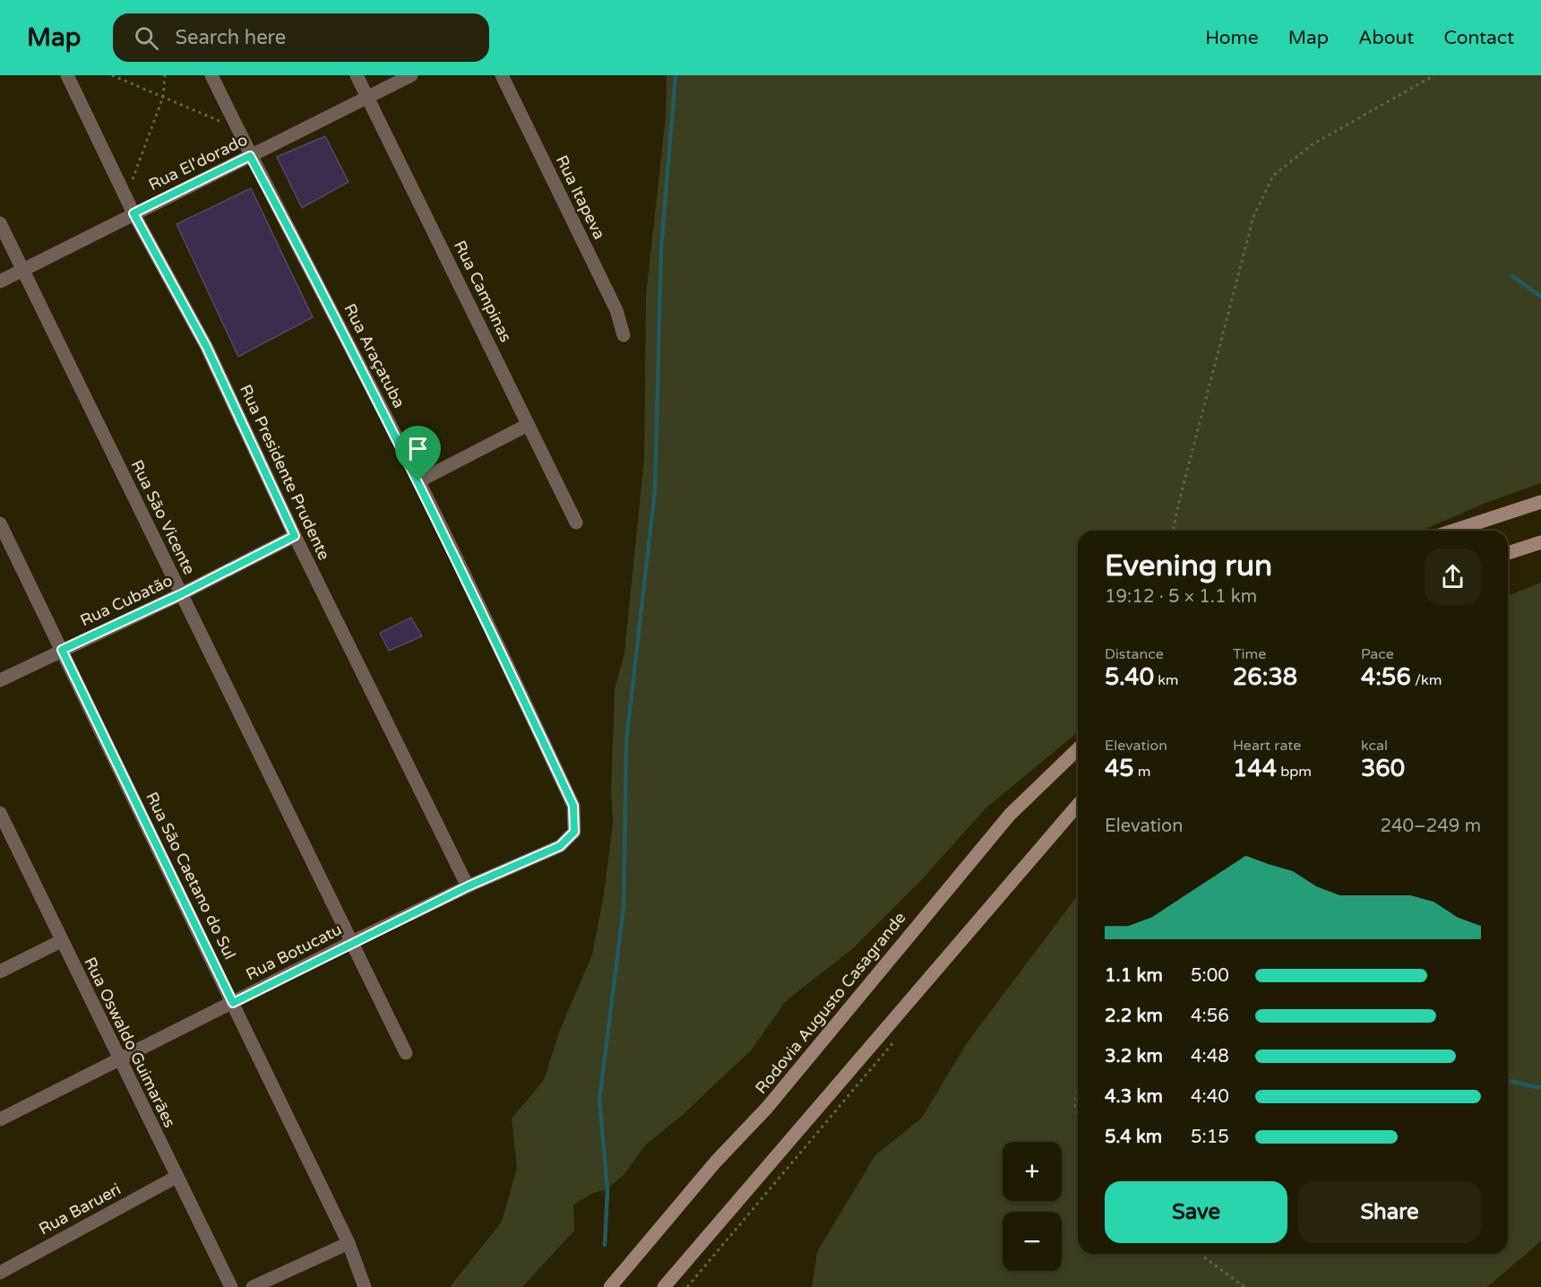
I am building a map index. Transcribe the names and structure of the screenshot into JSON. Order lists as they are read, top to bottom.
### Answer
{
  "streets": {
    "main road": ["Rodovia Augusto Casagrande"],
    "street": [
      "Rua El'dorado",
      "Rua Itapeva",
      "Rua Campinas",
      "Rua Araçatuba",
      "Rua Presidente Prudente",
      "Rua São Vicente",
      "Rua Cubatão",
      "Rua São Caetano do Sul",
      "Rua Botucatu",
      "Rua Oswaldo Guimarães",
      "Rua Barueri"
    ]
  },
  "crossings": [
    ["Rua El'dorado", "Rua Campinas"],
    ["Rua El'dorado", "Rua Araçatuba"],
    ["Rua El'dorado", "Rua Presidente Prudente"],
    ["Rua El'dorado", "Rua São Vicente"],
    ["Rua Araçatuba", "Rua Botucatu"],
    ["Rua Presidente Prudente", "Rua Cubatão"],
    ["Rua Presidente Prudente", "Rua Botucatu"],
    ["Rua São Vicente", "Rua Cubatão"],
    ["Rua São Vicente", "Rua Botucatu"],
    ["Rua Cubatão", "Rua São Caetano do Sul"],
    ["Rua São Caetano do Sul", "Rua Botucatu"],
    ["Rua Botucatu", "Rua Oswaldo Guimarães"],
    ["Rua Oswaldo Guimarães", "Rua Barueri"]
  ],
  "page": {
    "header": "Map",
    "search": "Search here",
    "nav": [
      "Home",
      "Map",
      "About",
      "Contact"
    ],
    "heading": ["Evening run", "19:12 · 5 × 1.1 km"],
    "stats": [
      ["Distance", "5.40 km"],
      ["Time", "26:38"],
      ["Pace", "4:56 /km"],
      ["Elevation", "45 m"],
      ["Heart rate", "144 bpm"],
      ["kcal", "360"]
    ],
    "chart": ["Elevation", "240–249 m"],
    "list": [
      {
        "name": "1.1 km",
        "note": "5:00"
      },
      {
        "name": "2.2 km",
        "note": "4:56"
      },
      {
        "name": "3.2 km",
        "note": "4:48"
      },
      {
        "name": "4.3 km",
        "note": "4:40"
      },
      {
        "name": "5.4 km",
        "note": "5:15"
      }
    ],
    "map_buttons": ["+", "−"],
    "buttons": ["Save", "Share"]
  }
}
